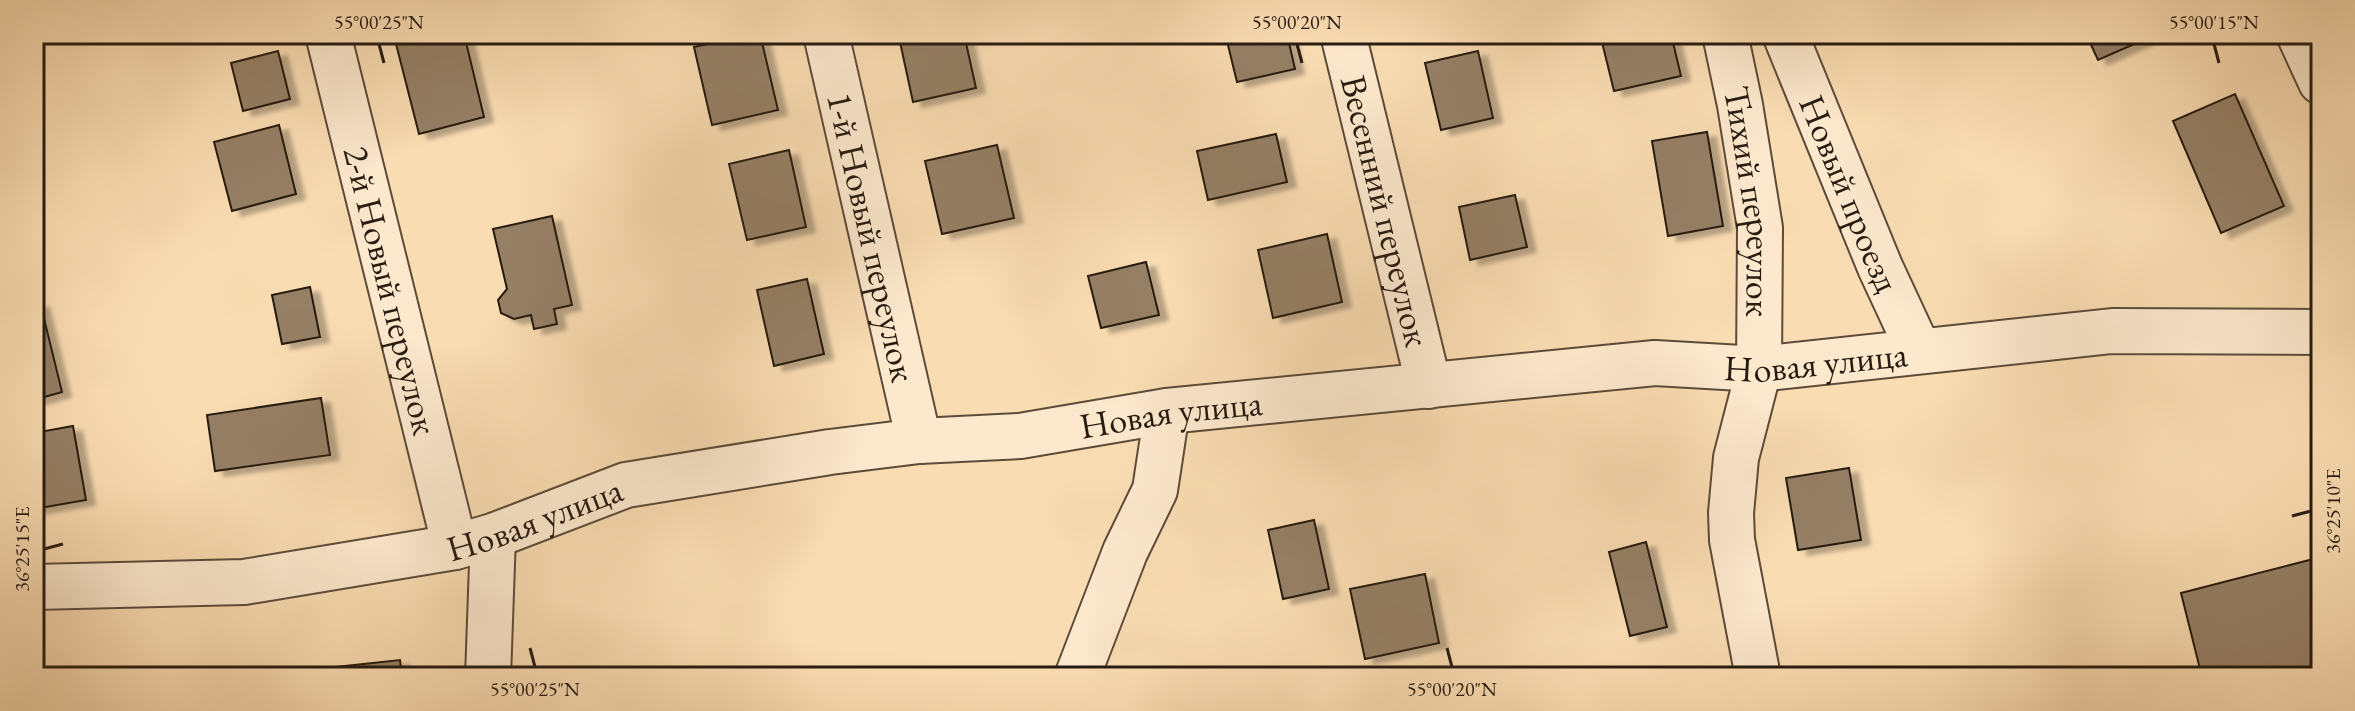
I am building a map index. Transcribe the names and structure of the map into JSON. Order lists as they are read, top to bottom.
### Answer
{
  "streets": {
    "street": [
      "Новый проезд",
      "Тихий переулок",
      "Весенний переулок",
      "1-й Новый переулок",
      "2-й Новый переулок",
      "Новая улица"
    ]
  },
  "crossings": [
    ["Новый проезд", "Новая улица"],
    ["Тихий переулок", "Новая улица"],
    ["Весенний переулок", "Новая улица"],
    ["1-й Новый переулок", "Новая улица"],
    ["2-й Новый переулок", "Новая улица"]
  ],
  "coordinates": [
    "55°00'25\"N",
    "55°00'20\"N",
    "55°00'15\"N",
    "36°25'10\"E",
    "36°25'15\"E"
  ]
}
